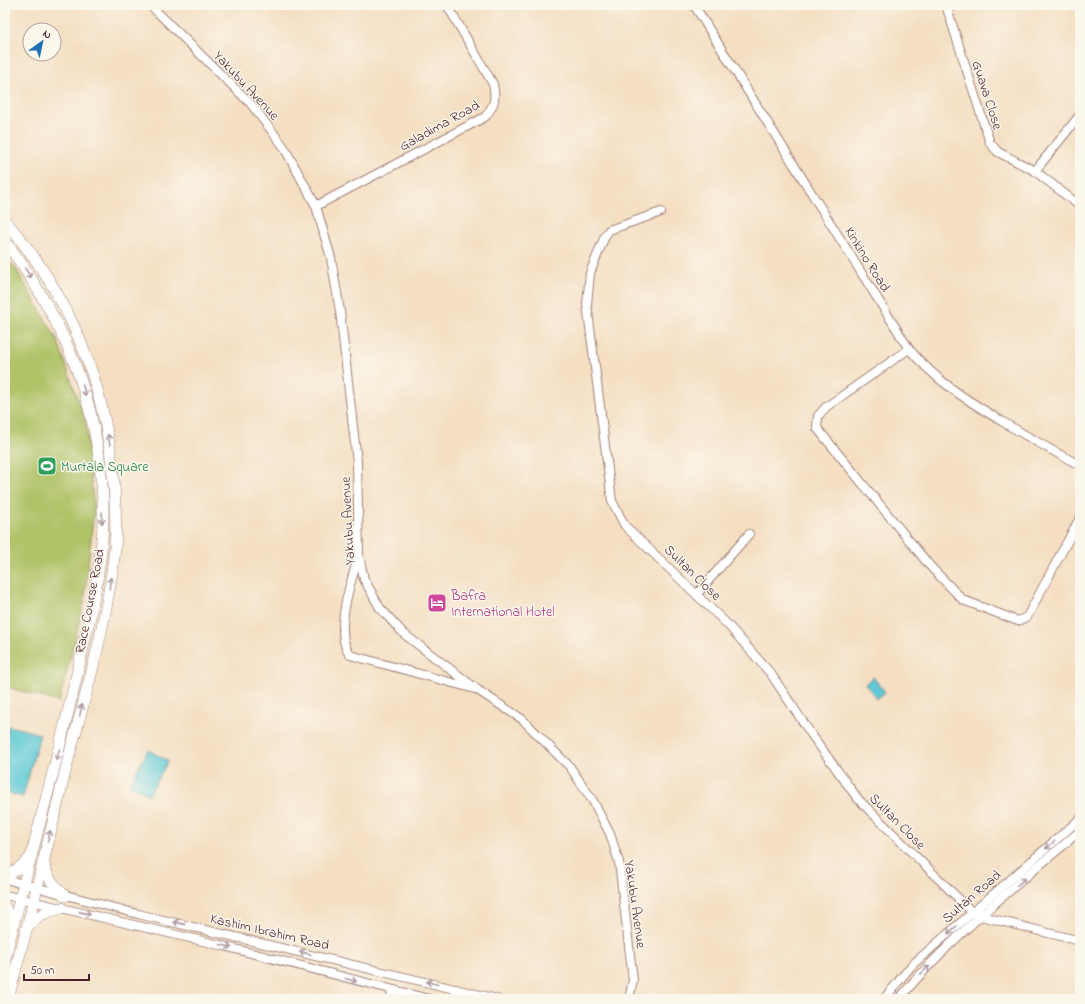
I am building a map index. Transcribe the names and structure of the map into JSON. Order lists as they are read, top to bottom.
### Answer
{
  "streets": {
    "main road": ["Race Course Road"],
    "street": [
      "Yakubu Avenue",
      "Guava Close",
      "Galadima Road",
      "Kinkino Road",
      "Sultan Close",
      "Sultan Road",
      "Kashim Ibrahim Road"
    ]
  },
  "crossings": [
    ["Yakubu Avenue", "Galadima Road"],
    ["Sultan Close", "Sultan Road"],
    ["Race Course Road", "Kashim Ibrahim Road"]
  ],
  "places": {
    "sports": ["Murtala Square"],
    "hotel": ["Bafra International Hotel"]
  },
  "scale_bar": "50 m",
  "north": "top right"
}
